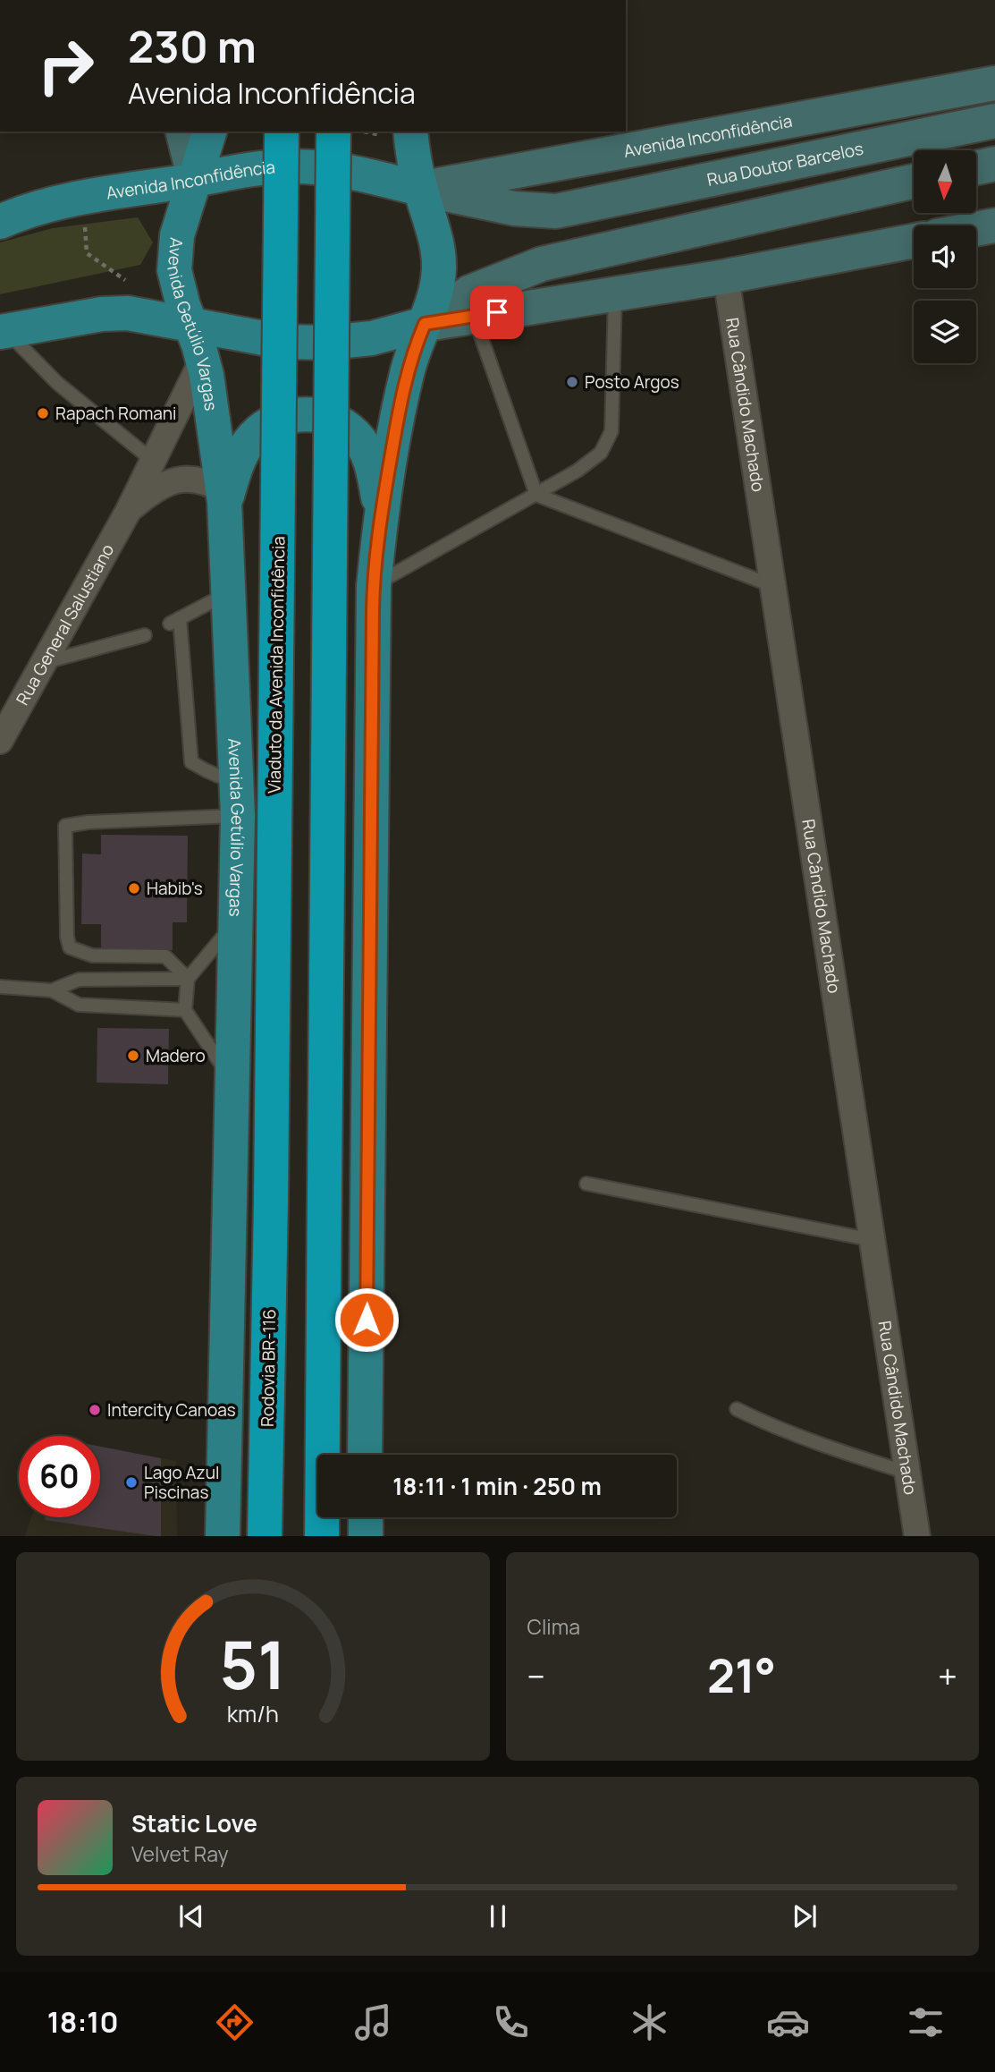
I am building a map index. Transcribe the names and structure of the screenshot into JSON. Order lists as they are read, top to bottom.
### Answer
{
  "streets": {
    "highway": ["Viaduto da Avenida Inconfidência", "Rodovia BR-116"],
    "main road": ["Avenida Inconfidência", "Rua Doutor Barcelos", "Avenida Getúlio Vargas"],
    "street": ["Rua Cândido Machado", "Rua General Salustiano"]
  },
  "crossings": [
    ["Avenida Inconfidência", "Rua Doutor Barcelos"],
    ["Avenida Inconfidência", "Avenida Getúlio Vargas"],
    ["Avenida Getúlio Vargas", "Rua General Salustiano"],
    ["Viaduto da Avenida Inconfidência", "Rodovia BR-116"]
  ],
  "places": [
    "Posto Argos",
    "Rapach Romani",
    "Habib's",
    "Madero",
    "Intercity Canoas",
    "Lago Azul Piscinas"
  ],
  "north": "bottom",
  "page": {
    "turn": ["230 m", "Avenida Inconfidência"],
    "limit": "60",
    "trip": "18:11 · 1 min · 250 m",
    "tile": "Clima",
    "heat": ["−", "21°", "+"],
    "song": ["Static Love", "Velvet Ray"],
    "tabs": "18:10",
    "gauge": ["51", "km/h"]
  }
}
